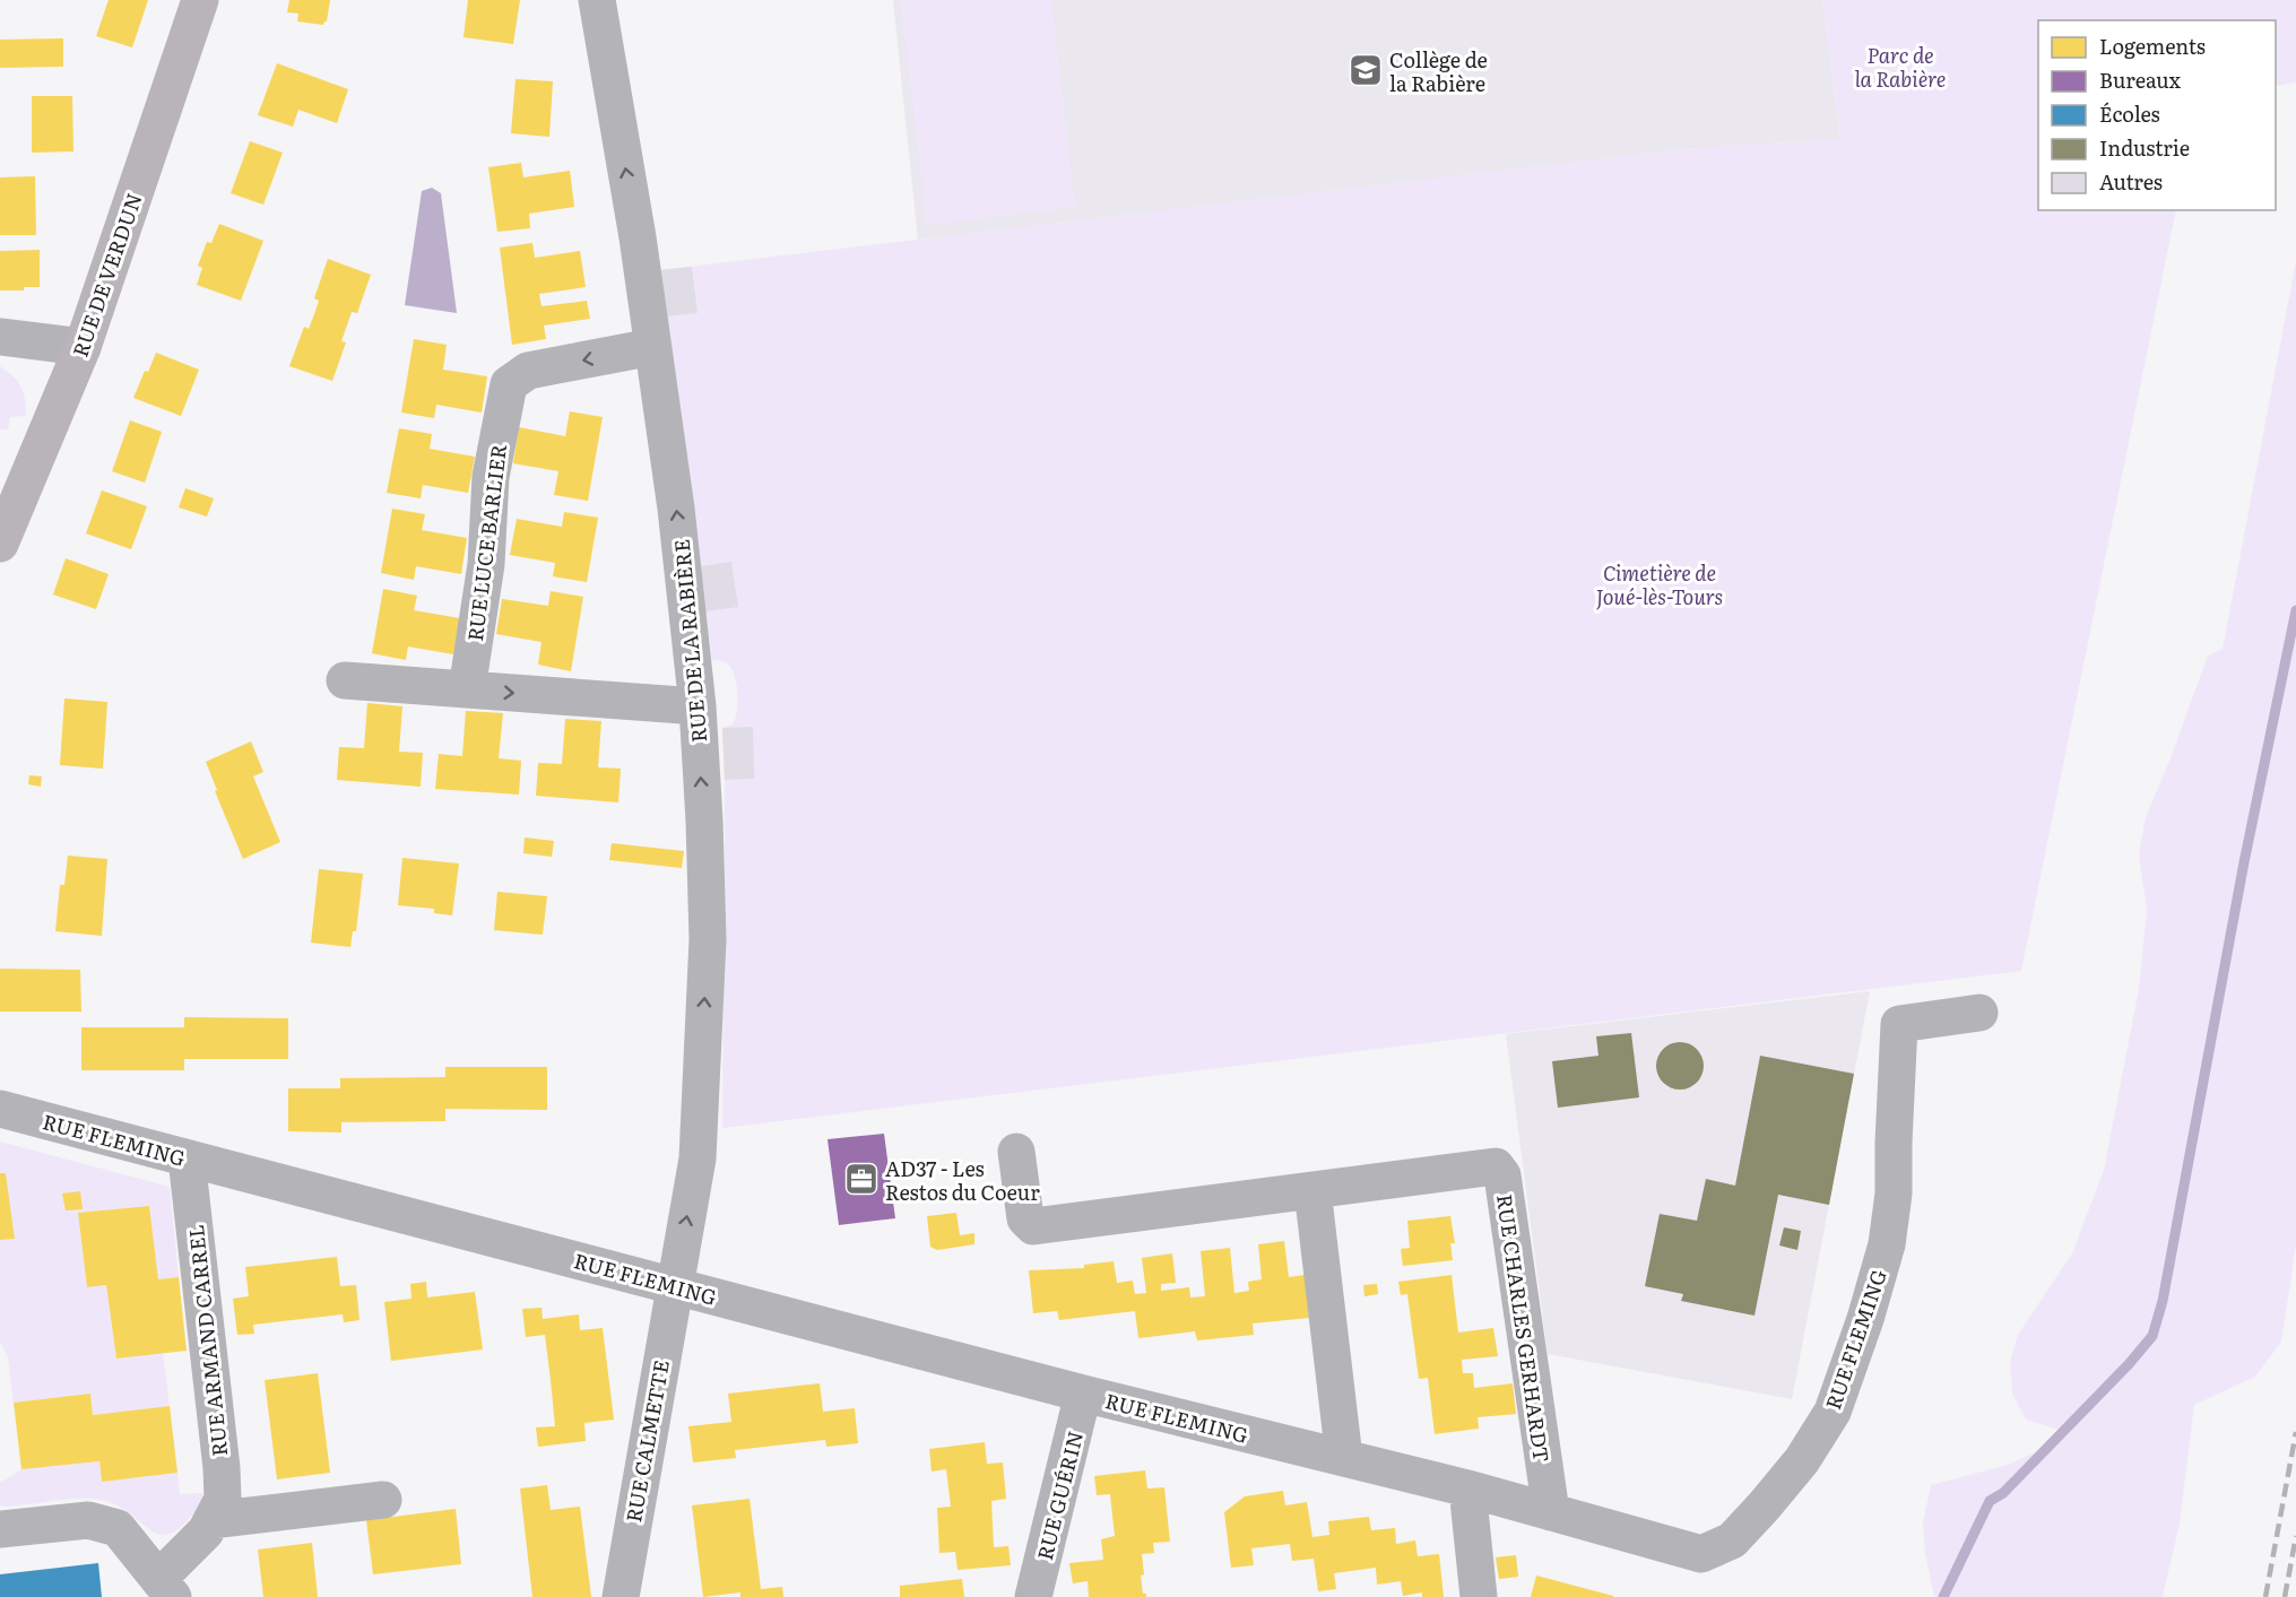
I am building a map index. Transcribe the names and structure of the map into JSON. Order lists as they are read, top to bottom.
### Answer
{
  "streets": {
    "main road": ["RUE DE VERDUN"],
    "street": [
      "RUE LUCE BARLIER",
      "RUE DE LA RABIÈRE",
      "RUE FLEMING",
      "RUE CHARLES GERHARDT",
      "RUE ARMAND CARREL",
      "RUE CALMETTE",
      "RUE GUÉRIN"
    ]
  },
  "crossings": [
    ["RUE LUCE BARLIER", "RUE DE LA RABIÈRE"],
    ["RUE DE LA RABIÈRE", "RUE FLEMING"],
    ["RUE DE LA RABIÈRE", "RUE CALMETTE"],
    ["RUE FLEMING", "RUE CHARLES GERHARDT"],
    ["RUE FLEMING", "RUE ARMAND CARREL"],
    ["RUE FLEMING", "RUE CALMETTE"],
    ["RUE FLEMING", "RUE GUÉRIN"]
  ],
  "one_way": ["RUE LUCE BARLIER", "RUE DE LA RABIÈRE"],
  "parks": ["Parc de la Rabière", "Cimetière de Joué-lès-Tours"],
  "places": {
    "school or university": ["Collège de la Rabière"],
    "office": ["AD37 - Les Restos du Coeur"]
  },
  "legend": [
    "Logements",
    "Bureaux",
    "Écoles",
    "Industrie",
    "Autres"
  ]
}
